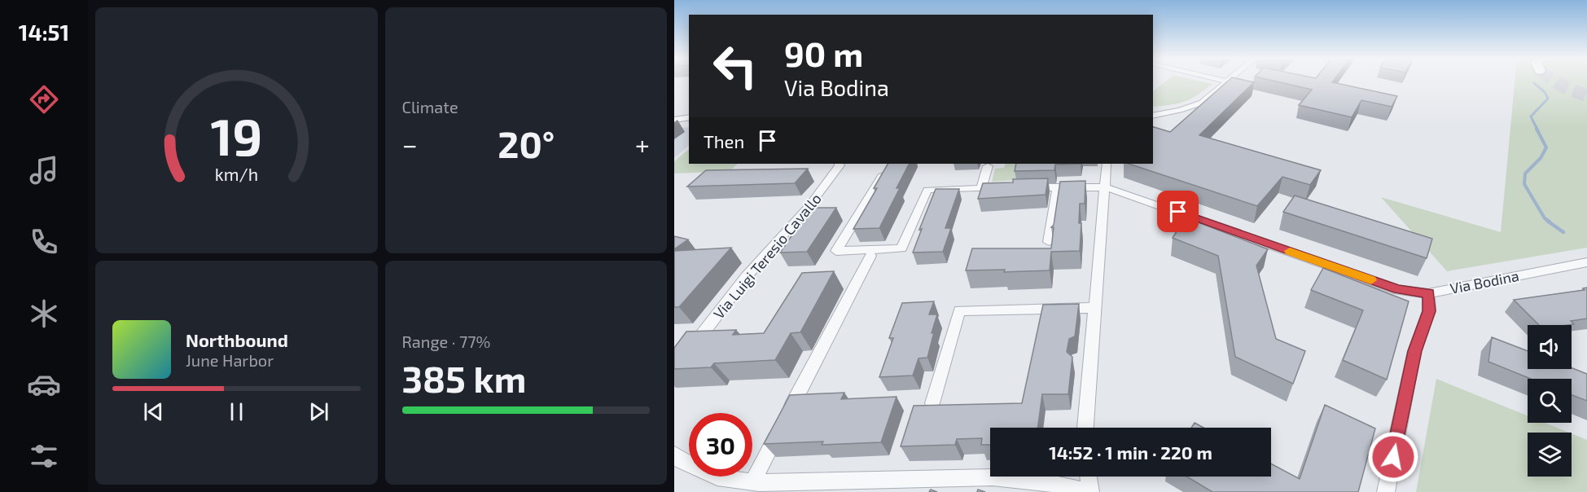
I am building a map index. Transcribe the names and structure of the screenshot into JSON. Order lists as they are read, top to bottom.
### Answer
{
  "streets": {
    "street": ["Via Luigi Teresio Cavallo", "Via Bodina"]
  },
  "page": {
    "tabs": "14:51",
    "tile": [
      "Climate",
      ["Range · 77%", "385 km"]
    ],
    "turn": ["90 m", "Via Bodina"],
    "then": "Then",
    "heat": ["−", "20°", "+"],
    "song": ["Northbound", "June Harbor"],
    "limit": "30",
    "trip": "14:52 · 1 min · 220 m",
    "gauge": ["19", "km/h"]
  }
}
